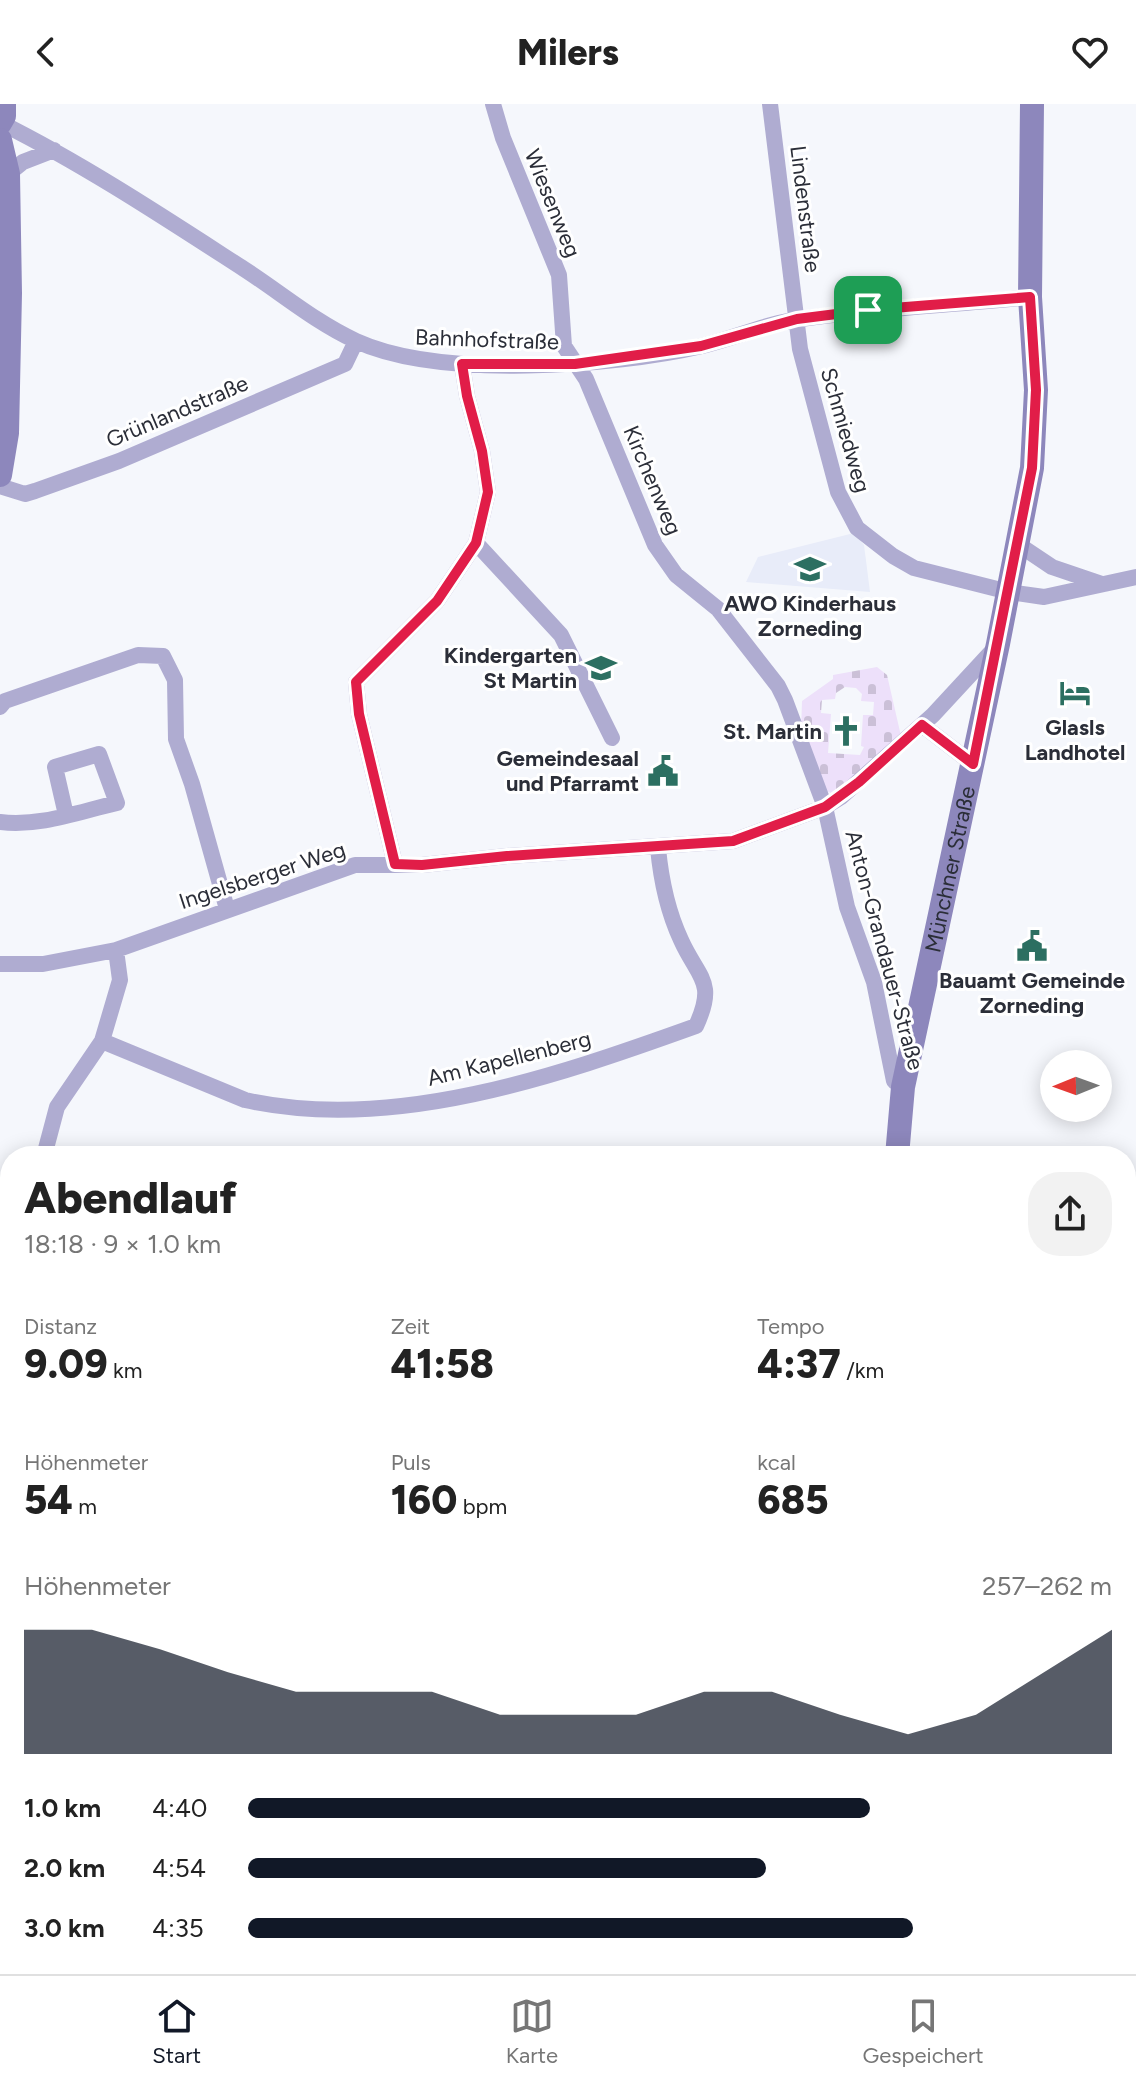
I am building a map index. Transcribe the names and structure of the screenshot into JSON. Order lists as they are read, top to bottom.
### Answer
{
  "streets": {
    "street": [
      "Wiesenweg",
      "Lindenstraße",
      "Bahnhofstraße",
      "Grünlandstraße",
      "Schmiedweg",
      "Kirchenweg",
      "Münchner Straße",
      "Ingelsberger Weg",
      "Anton-Grandauer-Straße",
      "Am Kapellenberg"
    ]
  },
  "crossings": [
    ["Wiesenweg", "Bahnhofstraße"],
    ["Wiesenweg", "Kirchenweg"],
    ["Lindenstraße", "Bahnhofstraße"],
    ["Lindenstraße", "Schmiedweg"],
    ["Bahnhofstraße", "Grünlandstraße"],
    ["Bahnhofstraße", "Schmiedweg"],
    ["Bahnhofstraße", "Kirchenweg"],
    ["Bahnhofstraße", "Münchner Straße"],
    ["Schmiedweg", "Münchner Straße"],
    ["Kirchenweg", "Ingelsberger Weg"],
    ["Kirchenweg", "Anton-Grandauer-Straße"],
    ["Münchner Straße", "Anton-Grandauer-Straße"],
    ["Ingelsberger Weg", "Anton-Grandauer-Straße"],
    ["Ingelsberger Weg", "Am Kapellenberg"]
  ],
  "places": {
    "school or university": ["AWO Kinderhaus Zorneding", "Kindergarten St Martin"],
    "hotel": ["Glasls Landhotel"],
    "church": ["St. Martin"],
    "public building": ["Gemeindesaal und Pfarramt", "Bauamt Gemeinde Zorneding"]
  },
  "north": "left",
  "page": {
    "header": "Milers",
    "heading": ["Abendlauf", "18:18 · 9 × 1.0 km"],
    "stats": [
      ["Distanz", "9.09 km"],
      ["Zeit", "41:58"],
      ["Tempo", "4:37 /km"],
      ["Höhenmeter", "54 m"],
      ["Puls", "160 bpm"],
      ["kcal", "685"]
    ],
    "chart": ["Höhenmeter", "257–262 m"],
    "list": [
      {
        "name": "1.0 km",
        "note": "4:40"
      },
      {
        "name": "2.0 km",
        "note": "4:54"
      },
      {
        "name": "3.0 km",
        "note": "4:35"
      }
    ],
    "tabs": ["Start", "Karte", "Gespeichert"]
  }
}
